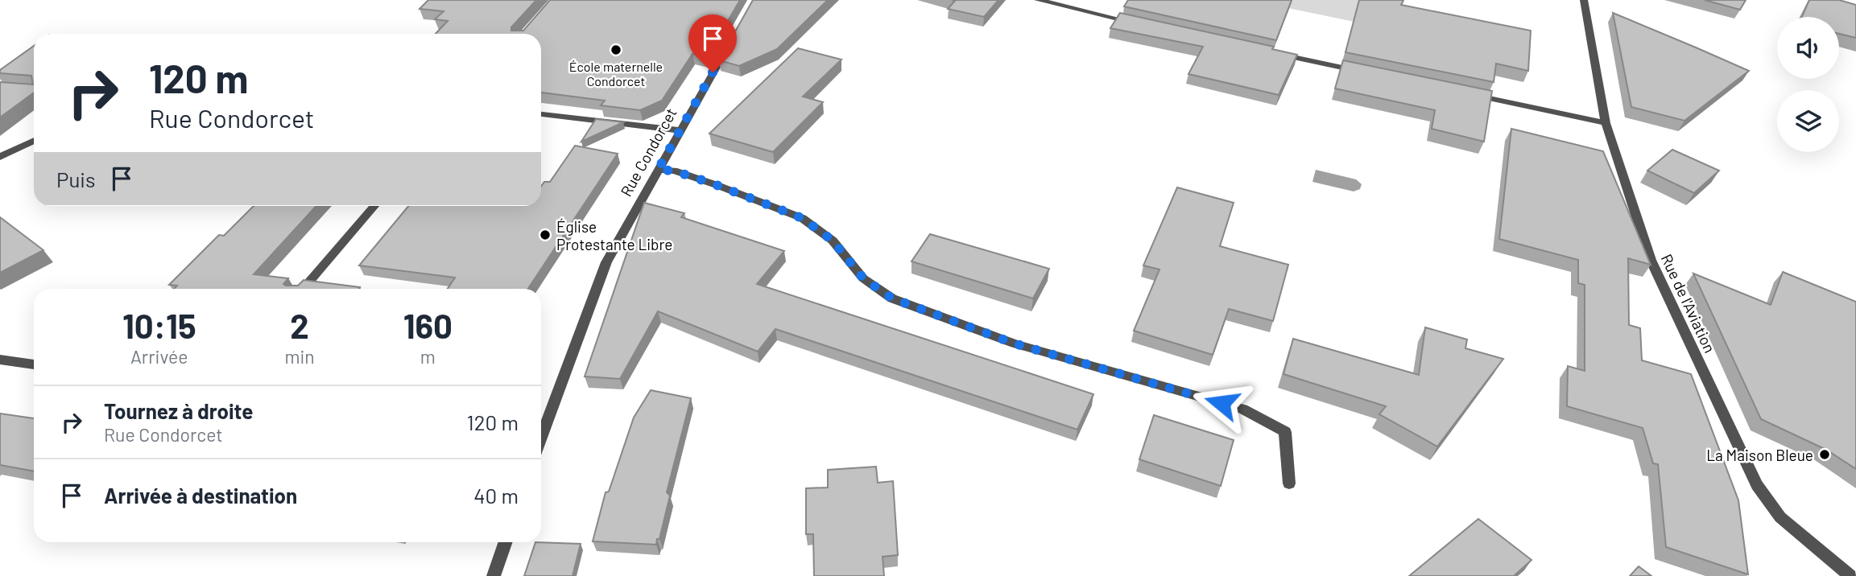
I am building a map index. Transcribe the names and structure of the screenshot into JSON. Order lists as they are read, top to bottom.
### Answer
{
  "streets": {
    "street": ["Rue Condorcet", "Rue de l'Aviation"]
  },
  "places": ["École maternelle Condorcet", "Église Protestante Libre", "La Maison Bleue"],
  "page": {
    "turn": ["120 m", "Rue Condorcet"],
    "then": "Puis",
    "eta": [
      "10:15",
      "Arrivée",
      "2",
      "min",
      "160",
      "m"
    ],
    "list": [
      {
        "name": "Tournez à droite",
        "note": "Rue Condorcet",
        "value": "120 m"
      },
      {
        "name": "Arrivée à destination",
        "value": "40 m"
      }
    ]
  }
}
